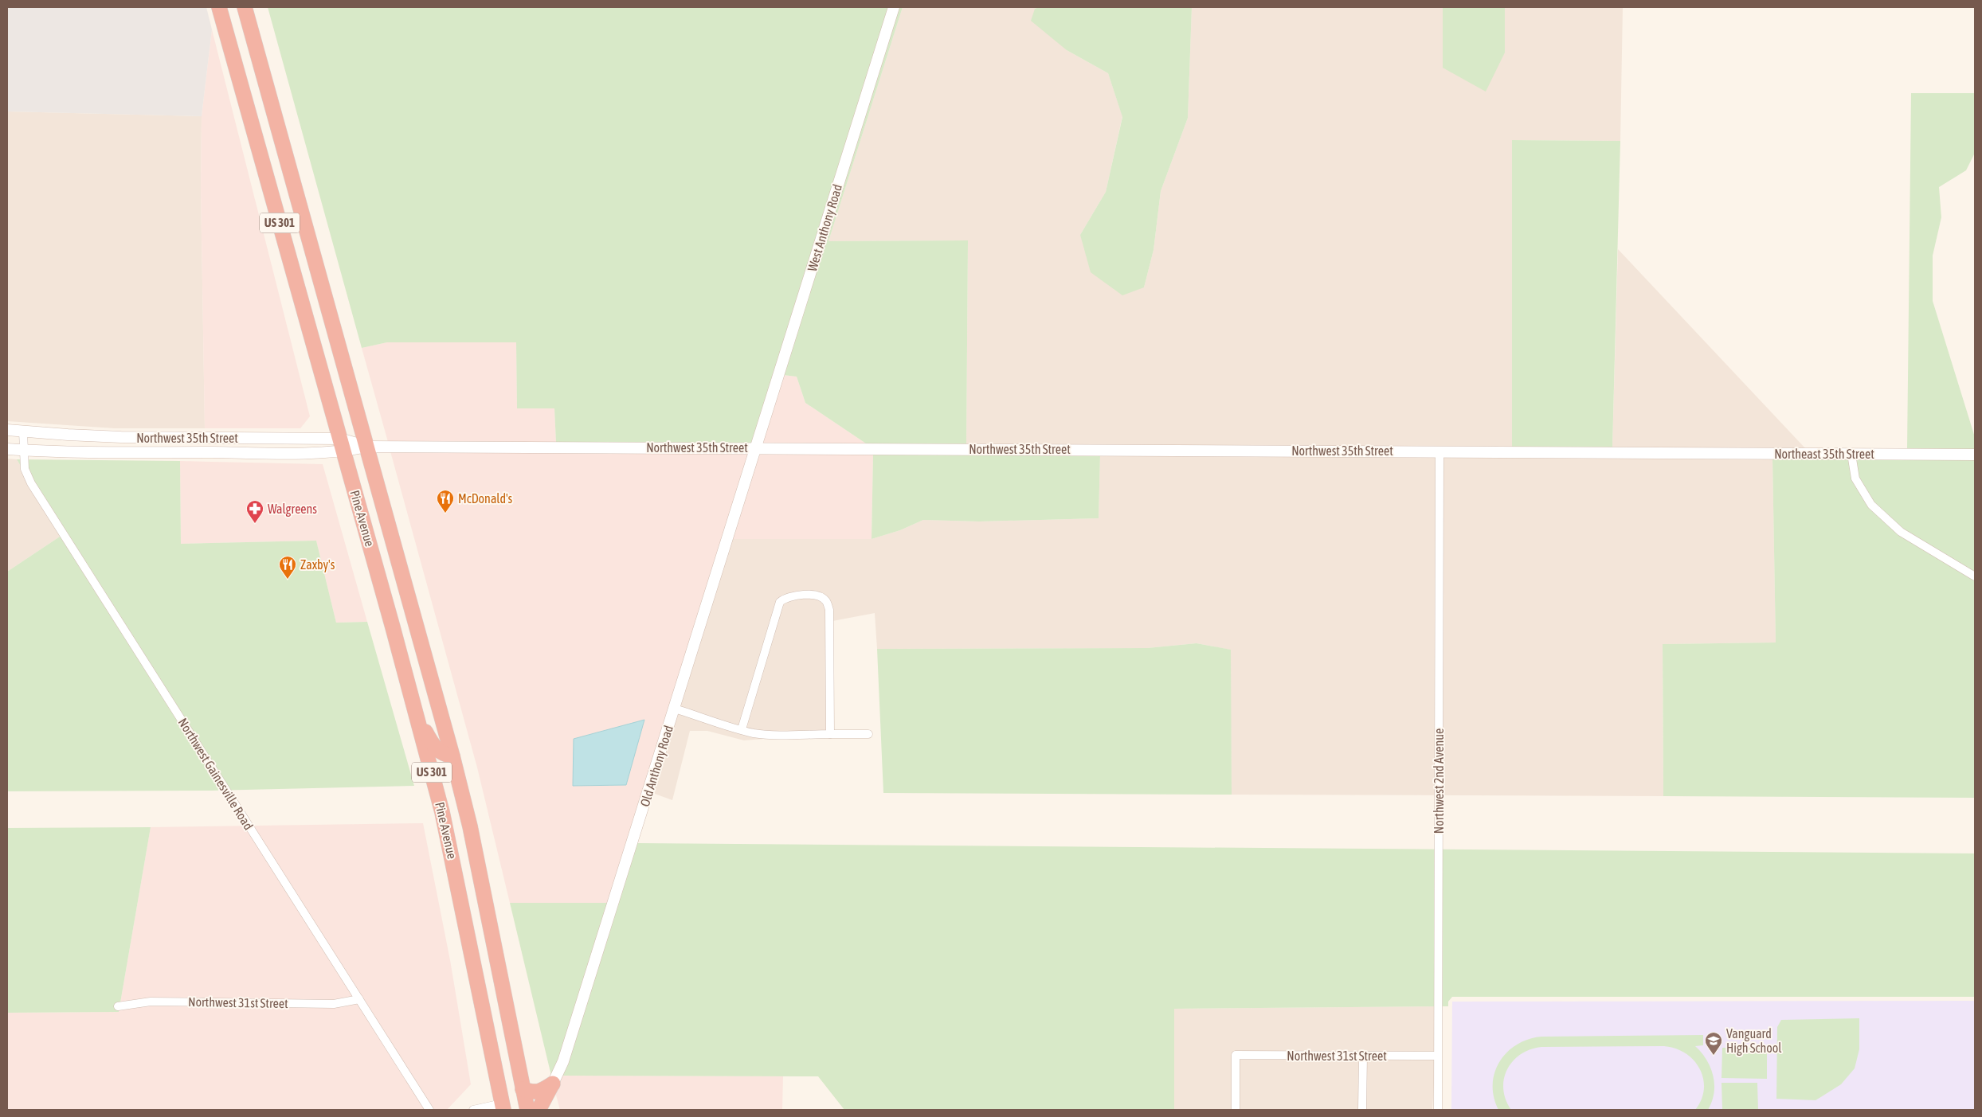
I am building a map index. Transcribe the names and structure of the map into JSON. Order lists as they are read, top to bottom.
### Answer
{
  "streets": {
    "highway": ["US 301", "Pine Avenue"],
    "street": [
      "West Anthony Road",
      "Northwest 35th Street",
      "Northeast 35th Street",
      "Old Anthony Road",
      "Northwest Gainesville Road",
      "Northwest 2nd Avenue",
      "Northwest 31st Street"
    ]
  },
  "crossings": [
    ["US 301", "Northwest 35th Street"],
    ["US 301", "Pine Avenue"],
    ["West Anthony Road", "Northwest 35th Street"],
    ["West Anthony Road", "Old Anthony Road"],
    ["Northwest 35th Street", "Northeast 35th Street"],
    ["Northwest 35th Street", "Pine Avenue"],
    ["Northwest 35th Street", "Old Anthony Road"],
    ["Northwest 35th Street", "Northwest Gainesville Road"],
    ["Northwest 35th Street", "Northwest 2nd Avenue"],
    ["Northwest Gainesville Road", "Northwest 31st Street"],
    ["Northwest 2nd Avenue", "Northwest 31st Street"]
  ],
  "places": {
    "restaurant": ["McDonald's", "Zaxby's"],
    "pharmacy": ["Walgreens"],
    "school or university": ["Vanguard High School"]
  }
}
